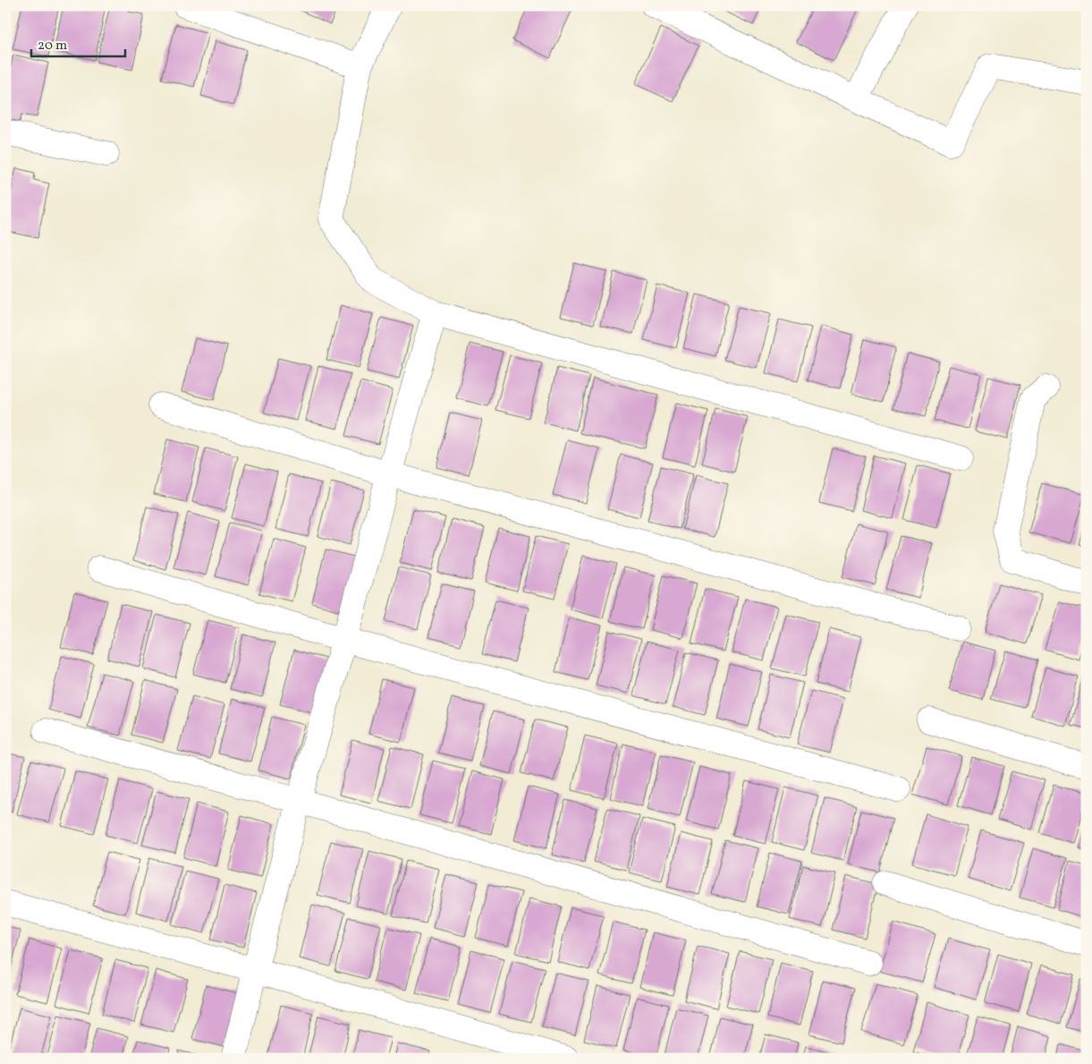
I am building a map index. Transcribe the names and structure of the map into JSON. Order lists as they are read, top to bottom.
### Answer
{
  "scale_bar": "20 m"
}
